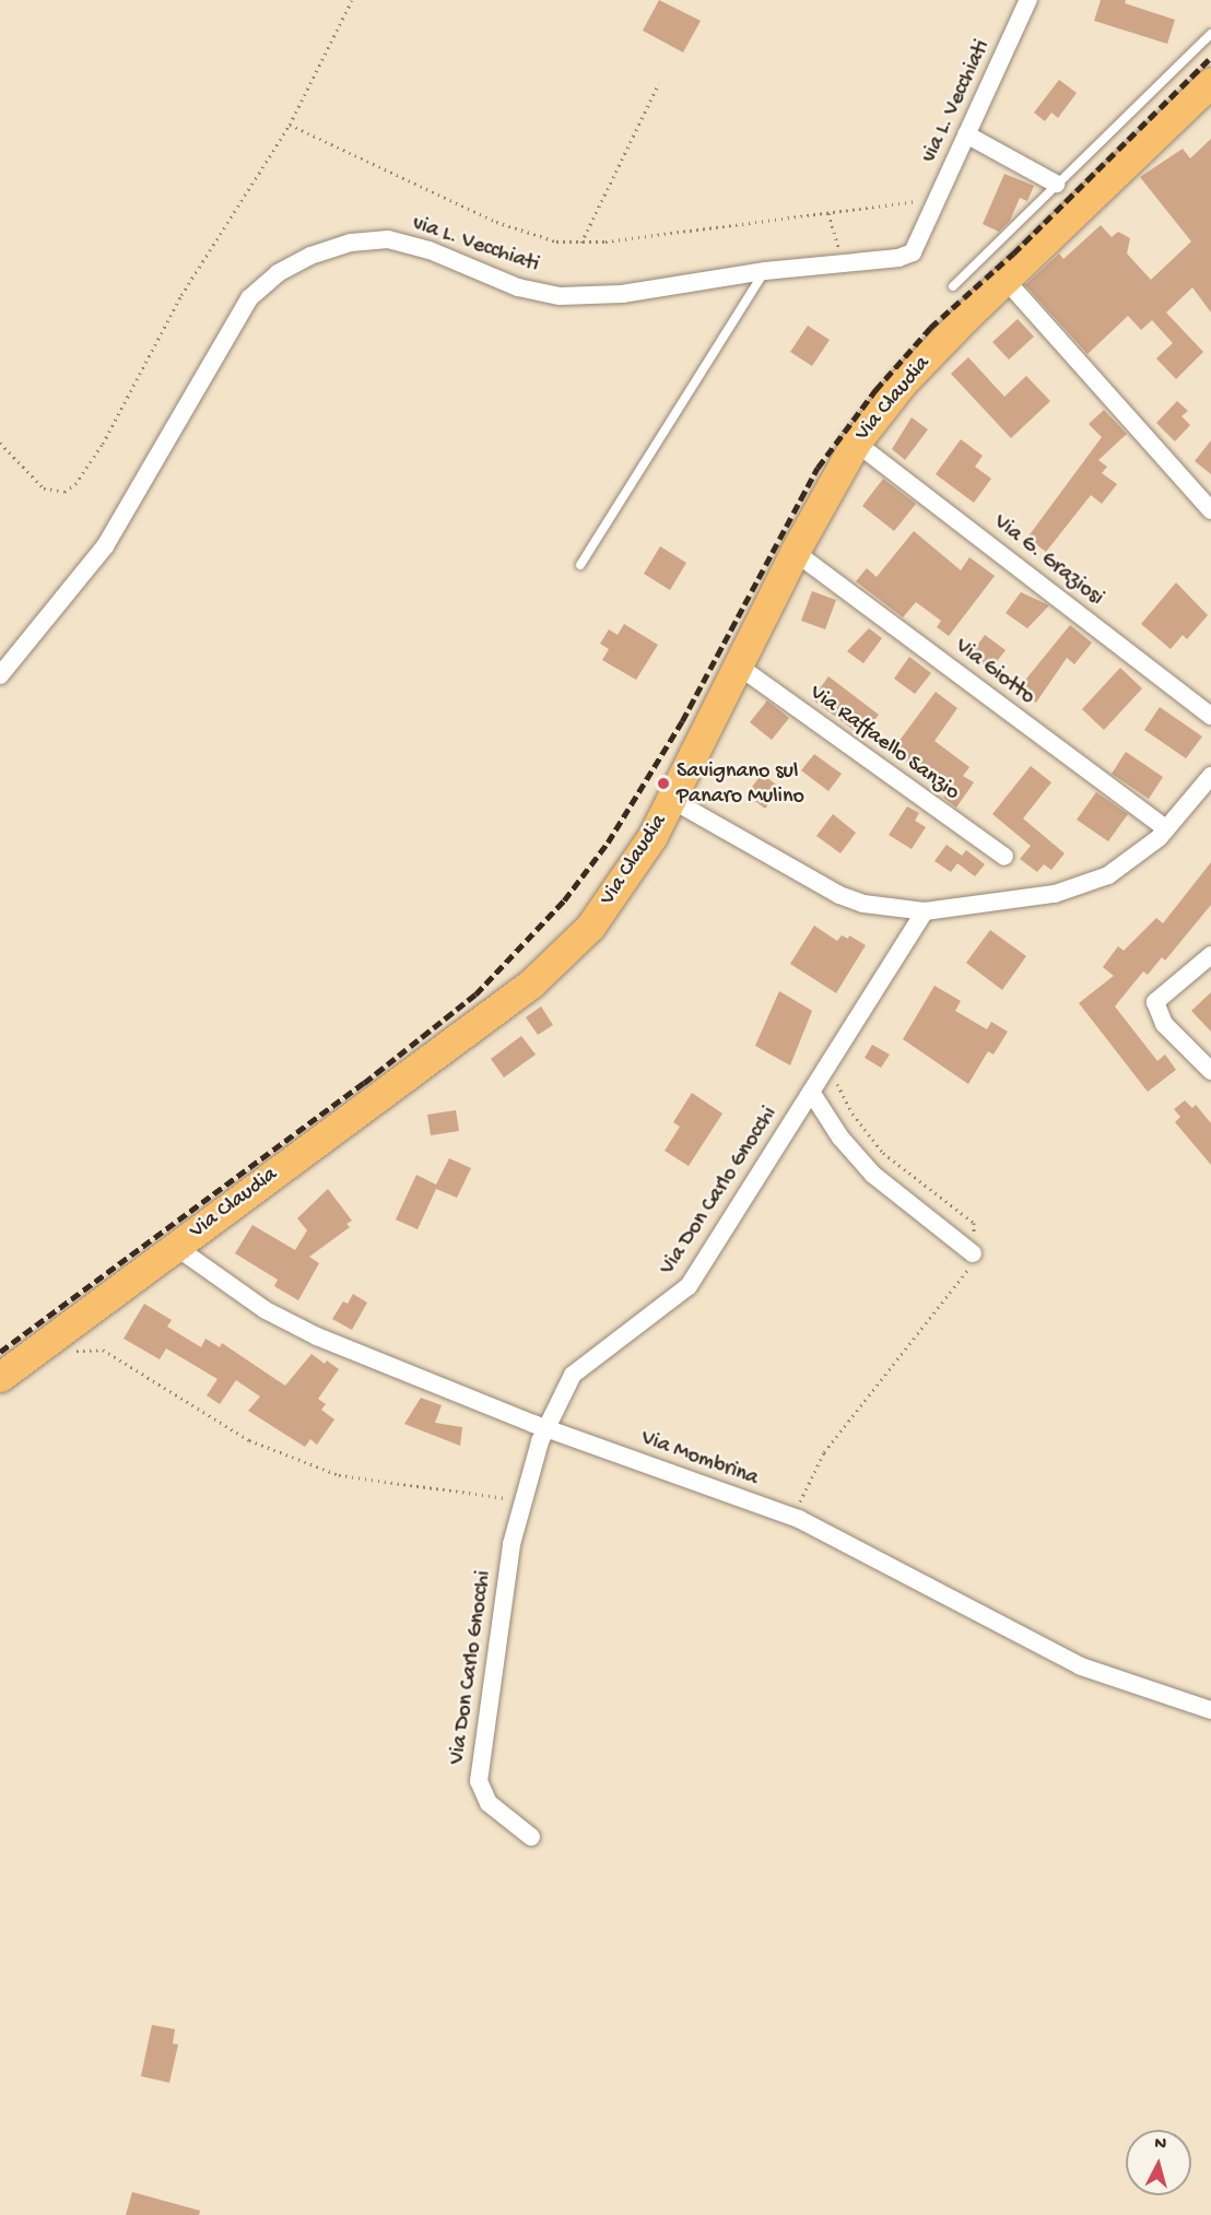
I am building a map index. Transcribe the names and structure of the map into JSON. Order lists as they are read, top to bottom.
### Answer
{
  "streets": {
    "main road": ["Via Claudia"],
    "street": [
      "via L. Vecchiati",
      "Via G. Graziosi",
      "Via Giotto",
      "Via Raffaello Sanzio",
      "Via Don Carlo Gnocchi",
      "Via Mombrina"
    ]
  },
  "crossings": [
    ["Via Claudia", "Via G. Graziosi"],
    ["Via Claudia", "Via Giotto"],
    ["Via Claudia", "Via Raffaello Sanzio"],
    ["Via Claudia", "Via Mombrina"],
    ["Via Don Carlo Gnocchi", "Via Mombrina"]
  ],
  "places": ["Savignano sul Panaro Mulino"],
  "north": "top"
}
